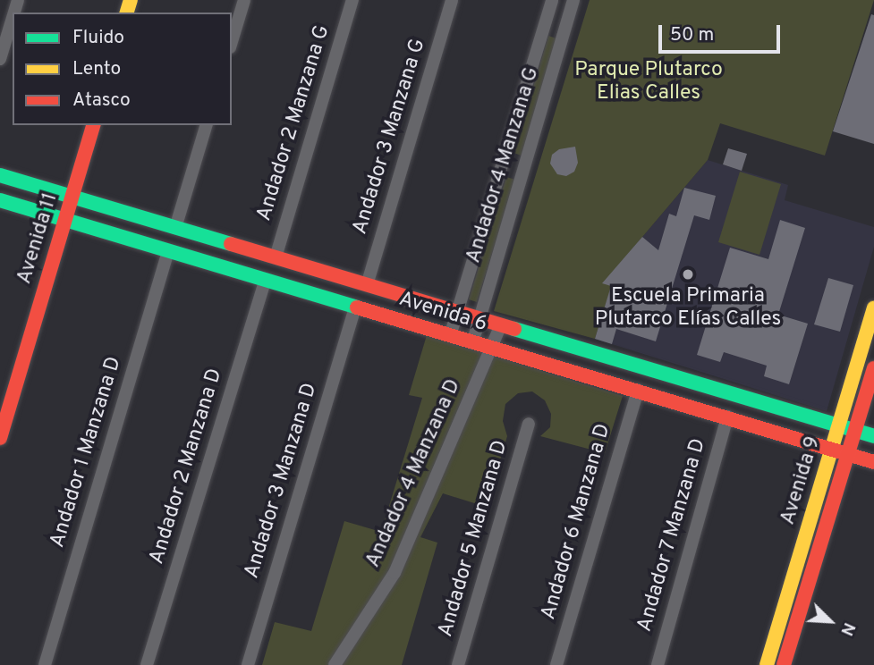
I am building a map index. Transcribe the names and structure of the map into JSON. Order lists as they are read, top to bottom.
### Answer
{
  "streets": {
    "street": [
      "Andador 2 Manzana G",
      "Andador 3 Manzana G",
      "Andador 4 Manzana G",
      "Avenida 11",
      "Avenida 6",
      "Andador 1 Manzana D",
      "Andador 2 Manzana D",
      "Andador 4 Manzana D",
      "Andador 3 Manzana D",
      "Avenida 9",
      "Andador 6 Manzana D",
      "Andador 7 Manzana D",
      "Andador 5 Manzana D"
    ]
  },
  "crossings": [
    ["Andador 2 Manzana G", "Avenida 6"],
    ["Andador 3 Manzana G", "Avenida 6"],
    ["Andador 4 Manzana G", "Avenida 6"],
    ["Avenida 11", "Avenida 6"],
    ["Avenida 6", "Andador 1 Manzana D"],
    ["Avenida 6", "Andador 2 Manzana D"],
    ["Avenida 6", "Andador 4 Manzana D"],
    ["Avenida 6", "Andador 3 Manzana D"],
    ["Avenida 6", "Avenida 9"],
    ["Avenida 6", "Andador 6 Manzana D"],
    ["Avenida 6", "Andador 7 Manzana D"]
  ],
  "parks": ["Parque Plutarco Elias Calles"],
  "places": ["Escuela Primaria Plutarco Elías Calles"],
  "legend": ["Fluido", "Lento", "Atasco"],
  "scale_bar": "50 m",
  "north": "bottom right"
}
